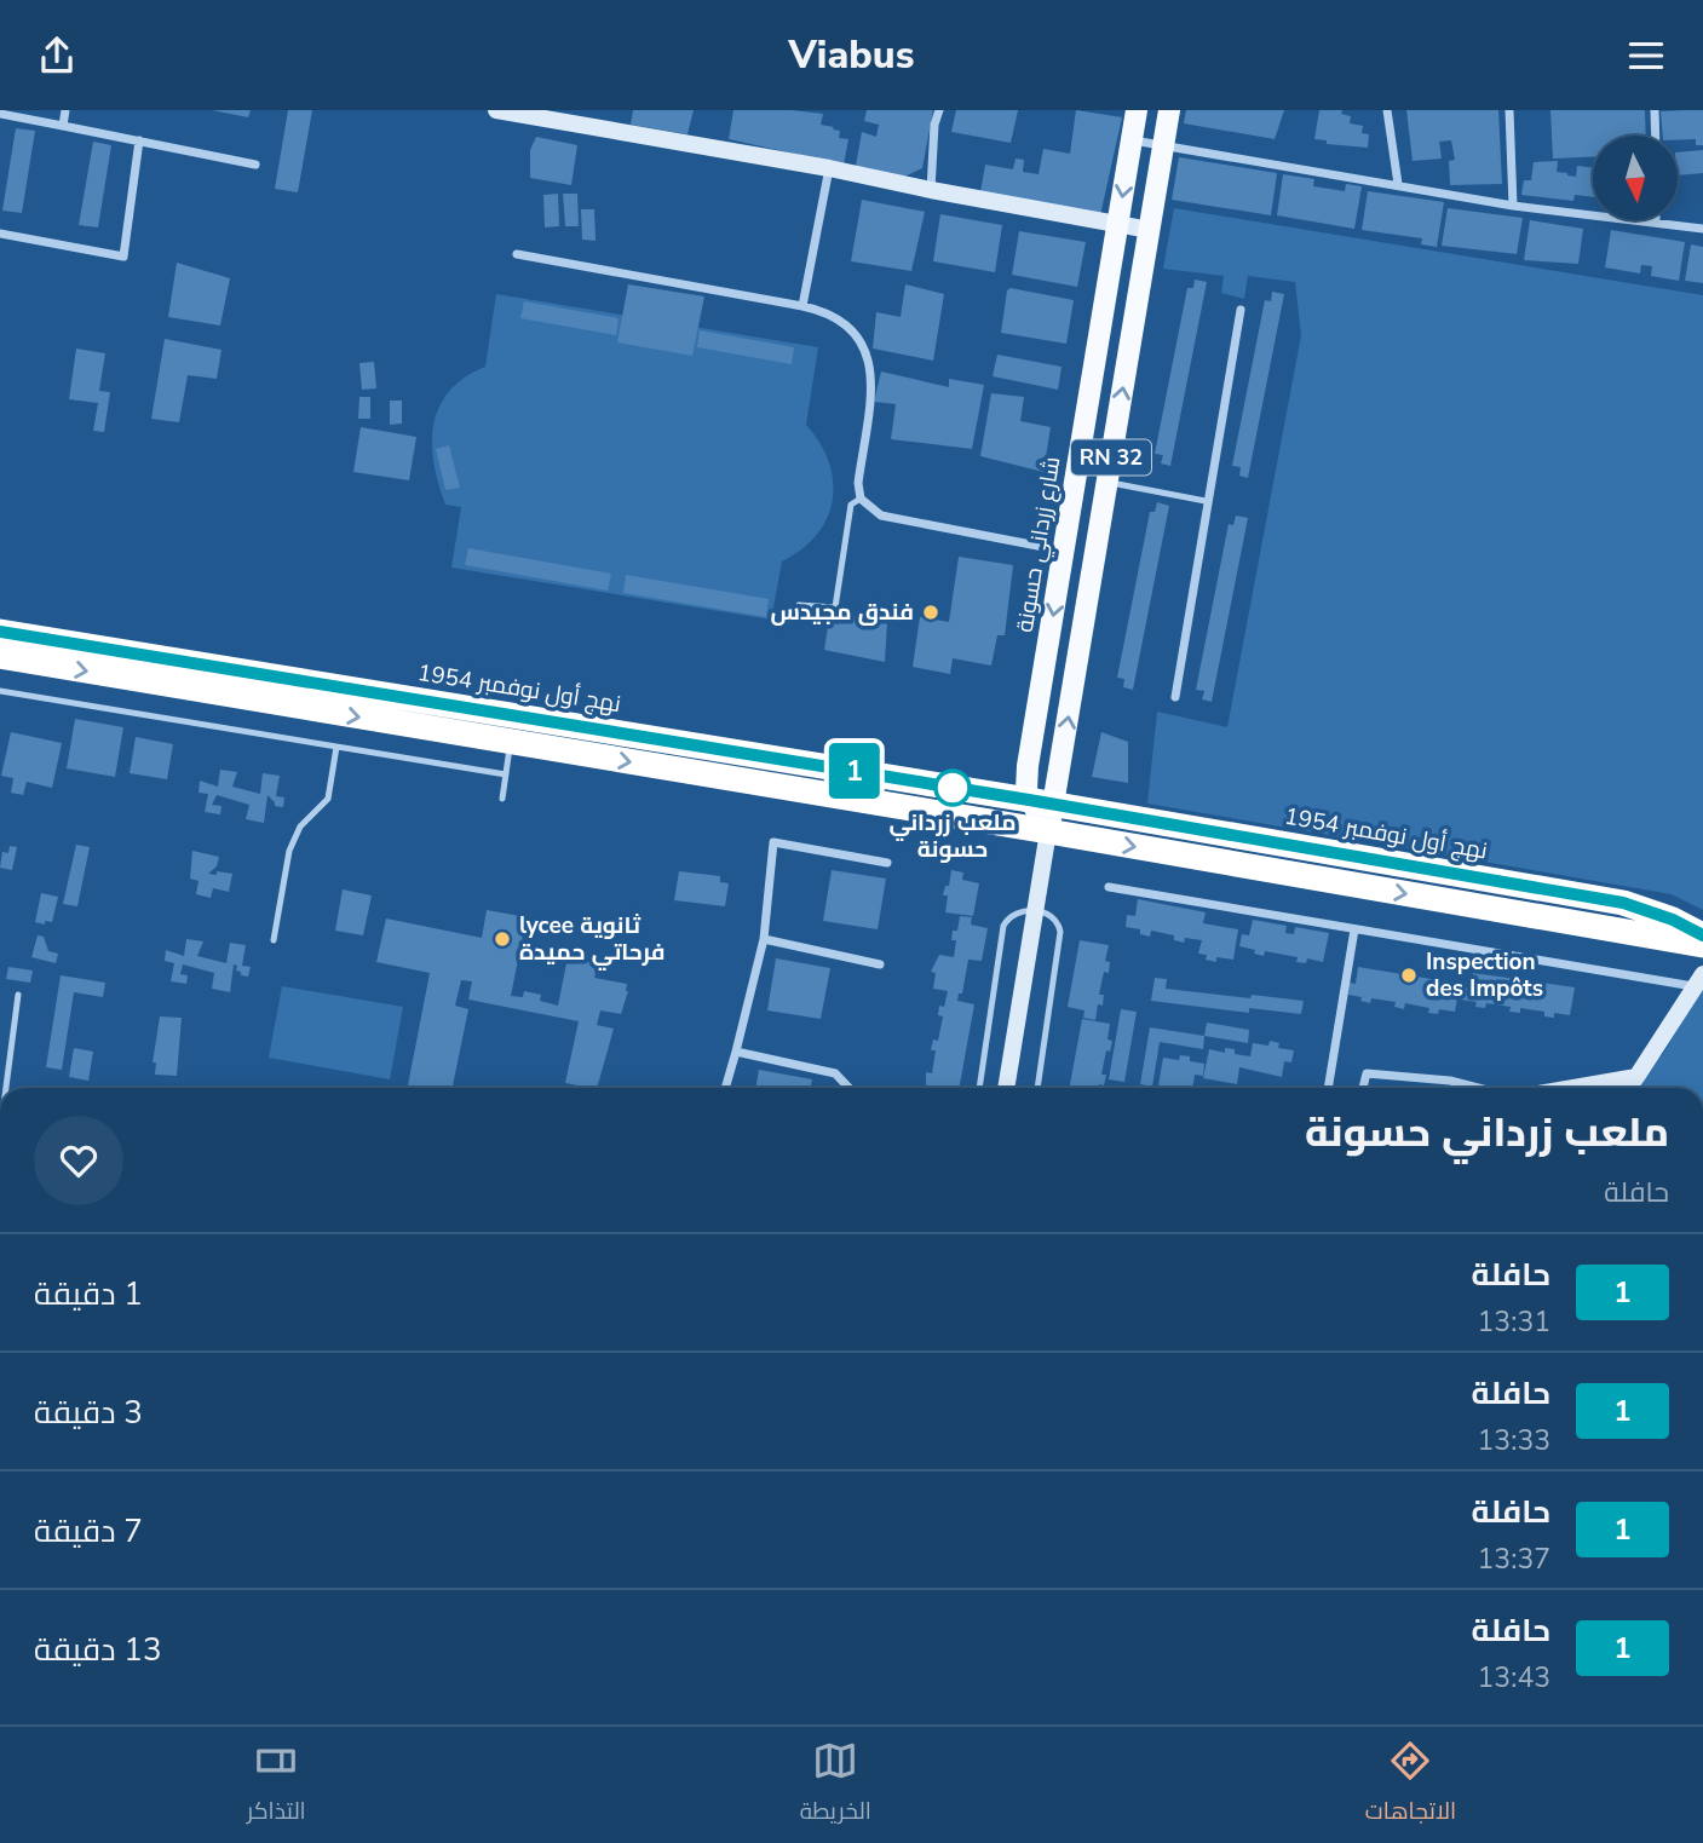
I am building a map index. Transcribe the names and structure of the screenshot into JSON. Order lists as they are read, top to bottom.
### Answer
{
  "streets": {
    "highway": ["نهج أول نوفمبر 1954"],
    "main road": ["RN 32", "شارع زرداني حسونة"]
  },
  "crossings": [
    ["شارع زرداني حسونة", "نهج أول نوفمبر 1954"]
  ],
  "places": [
    "فندق مجيدس",
    "ملعب زرداني حسونة",
    "lycee ثانوية فرحاتي حميدة",
    "Inspection des Impôts"
  ],
  "lines": ["bus line 1"],
  "north": "bottom",
  "page": {
    "header": "Viabus",
    "on_map": "1",
    "heading": ["ملعب زرداني حسونة", "حافلة"],
    "list": [
      {
        "mark": "1",
        "name": "حافلة",
        "note": "13:31",
        "value": "1 دقيقة"
      },
      {
        "mark": "1",
        "name": "حافلة",
        "note": "13:33",
        "value": "3 دقيقة"
      },
      {
        "mark": "1",
        "name": "حافلة",
        "note": "13:37",
        "value": "7 دقيقة"
      },
      {
        "mark": "1",
        "name": "حافلة",
        "note": "13:43",
        "value": "13 دقيقة"
      }
    ],
    "tabs": ["الاتجاهات", "الخريطة", "التذاكر"]
  }
}
